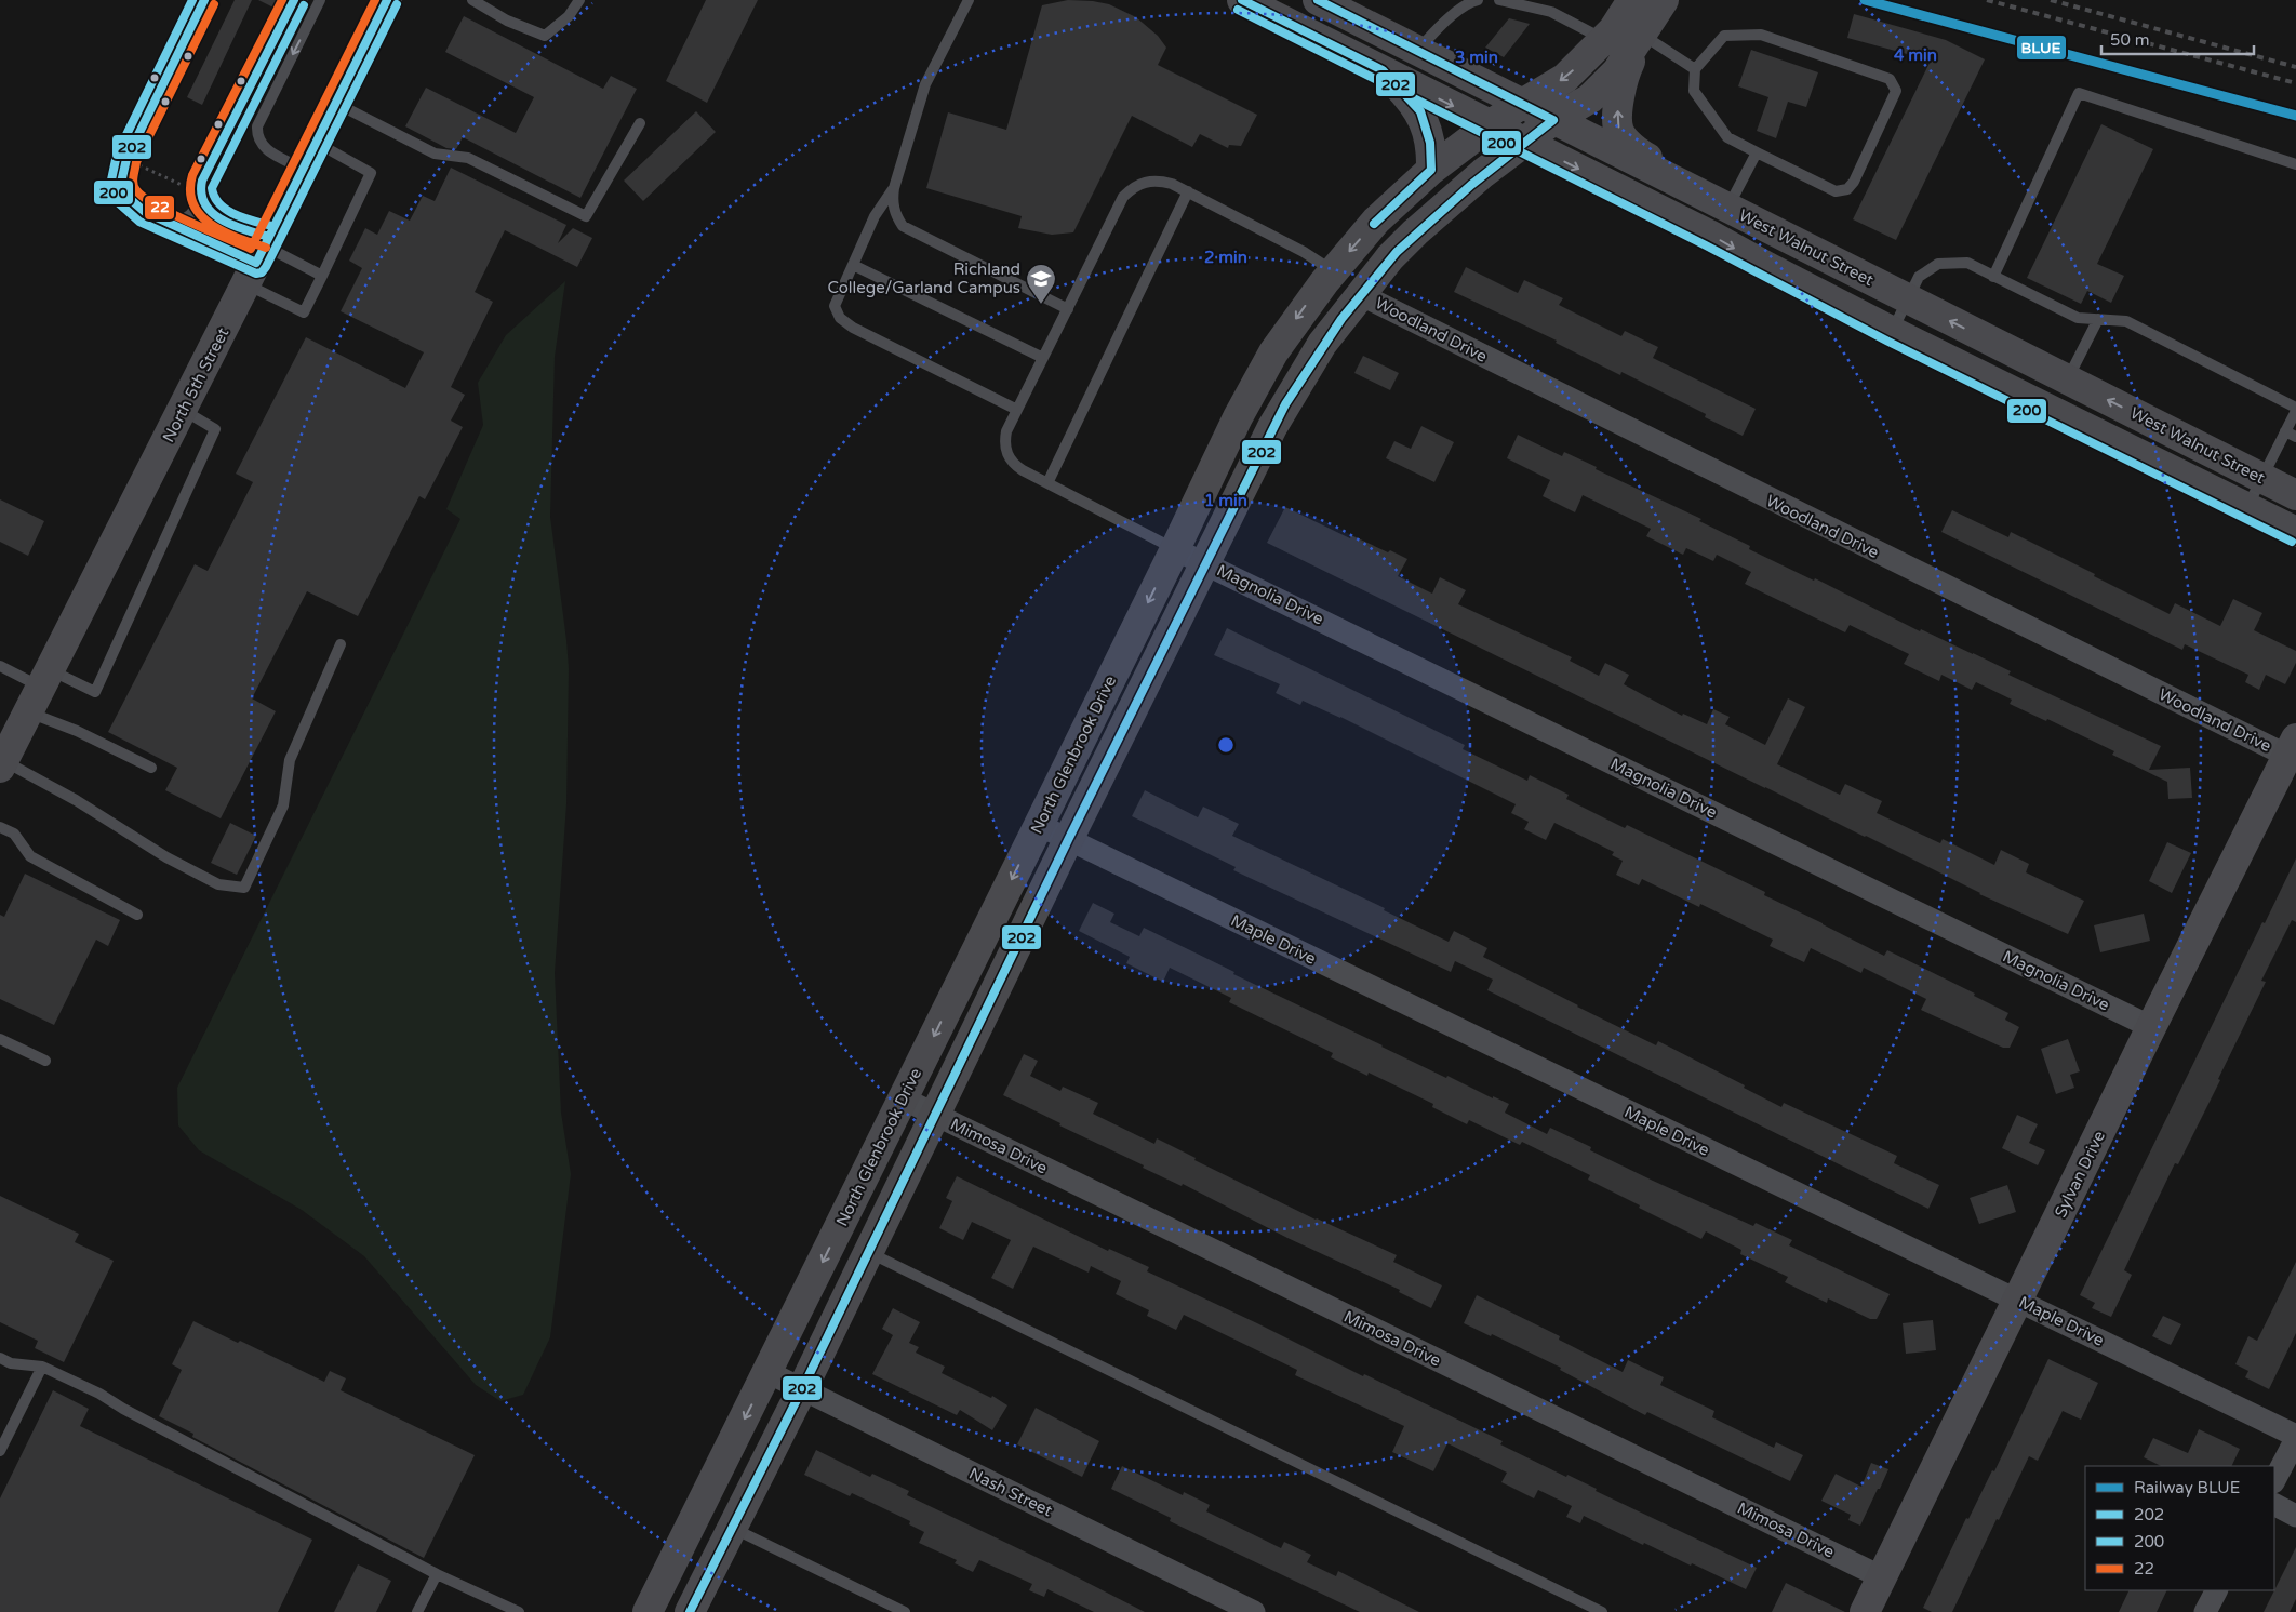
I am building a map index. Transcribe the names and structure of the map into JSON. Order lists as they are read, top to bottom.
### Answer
{
  "streets": {
    "main road": [
      "West Walnut Street",
      "North 5th Street",
      "North Glenbrook Drive",
      "Sylvan Drive"
    ],
    "street": [
      "Woodland Drive",
      "Magnolia Drive",
      "Maple Drive",
      "Mimosa Drive",
      "Nash Street"
    ]
  },
  "crossings": [
    ["West Walnut Street", "North Glenbrook Drive"],
    ["Woodland Drive", "North Glenbrook Drive"],
    ["Woodland Drive", "Sylvan Drive"],
    ["Magnolia Drive", "North Glenbrook Drive"],
    ["Magnolia Drive", "Sylvan Drive"],
    ["North Glenbrook Drive", "Maple Drive"],
    ["North Glenbrook Drive", "Mimosa Drive"],
    ["North Glenbrook Drive", "Nash Street"],
    ["Maple Drive", "Sylvan Drive"],
    ["Mimosa Drive", "Sylvan Drive"]
  ],
  "places": {
    "school or university": ["Richland College/Garland Campus"]
  },
  "lines": [
    "rail line BLUE",
    "transit line 202",
    "transit line 200",
    "transit line 22"
  ],
  "legend": [
    "Railway BLUE",
    "202",
    "200",
    "22"
  ],
  "scale_bar": "50 m",
  "rings": [
    "4 min",
    "3 min",
    "2 min",
    "1 min"
  ]
}
